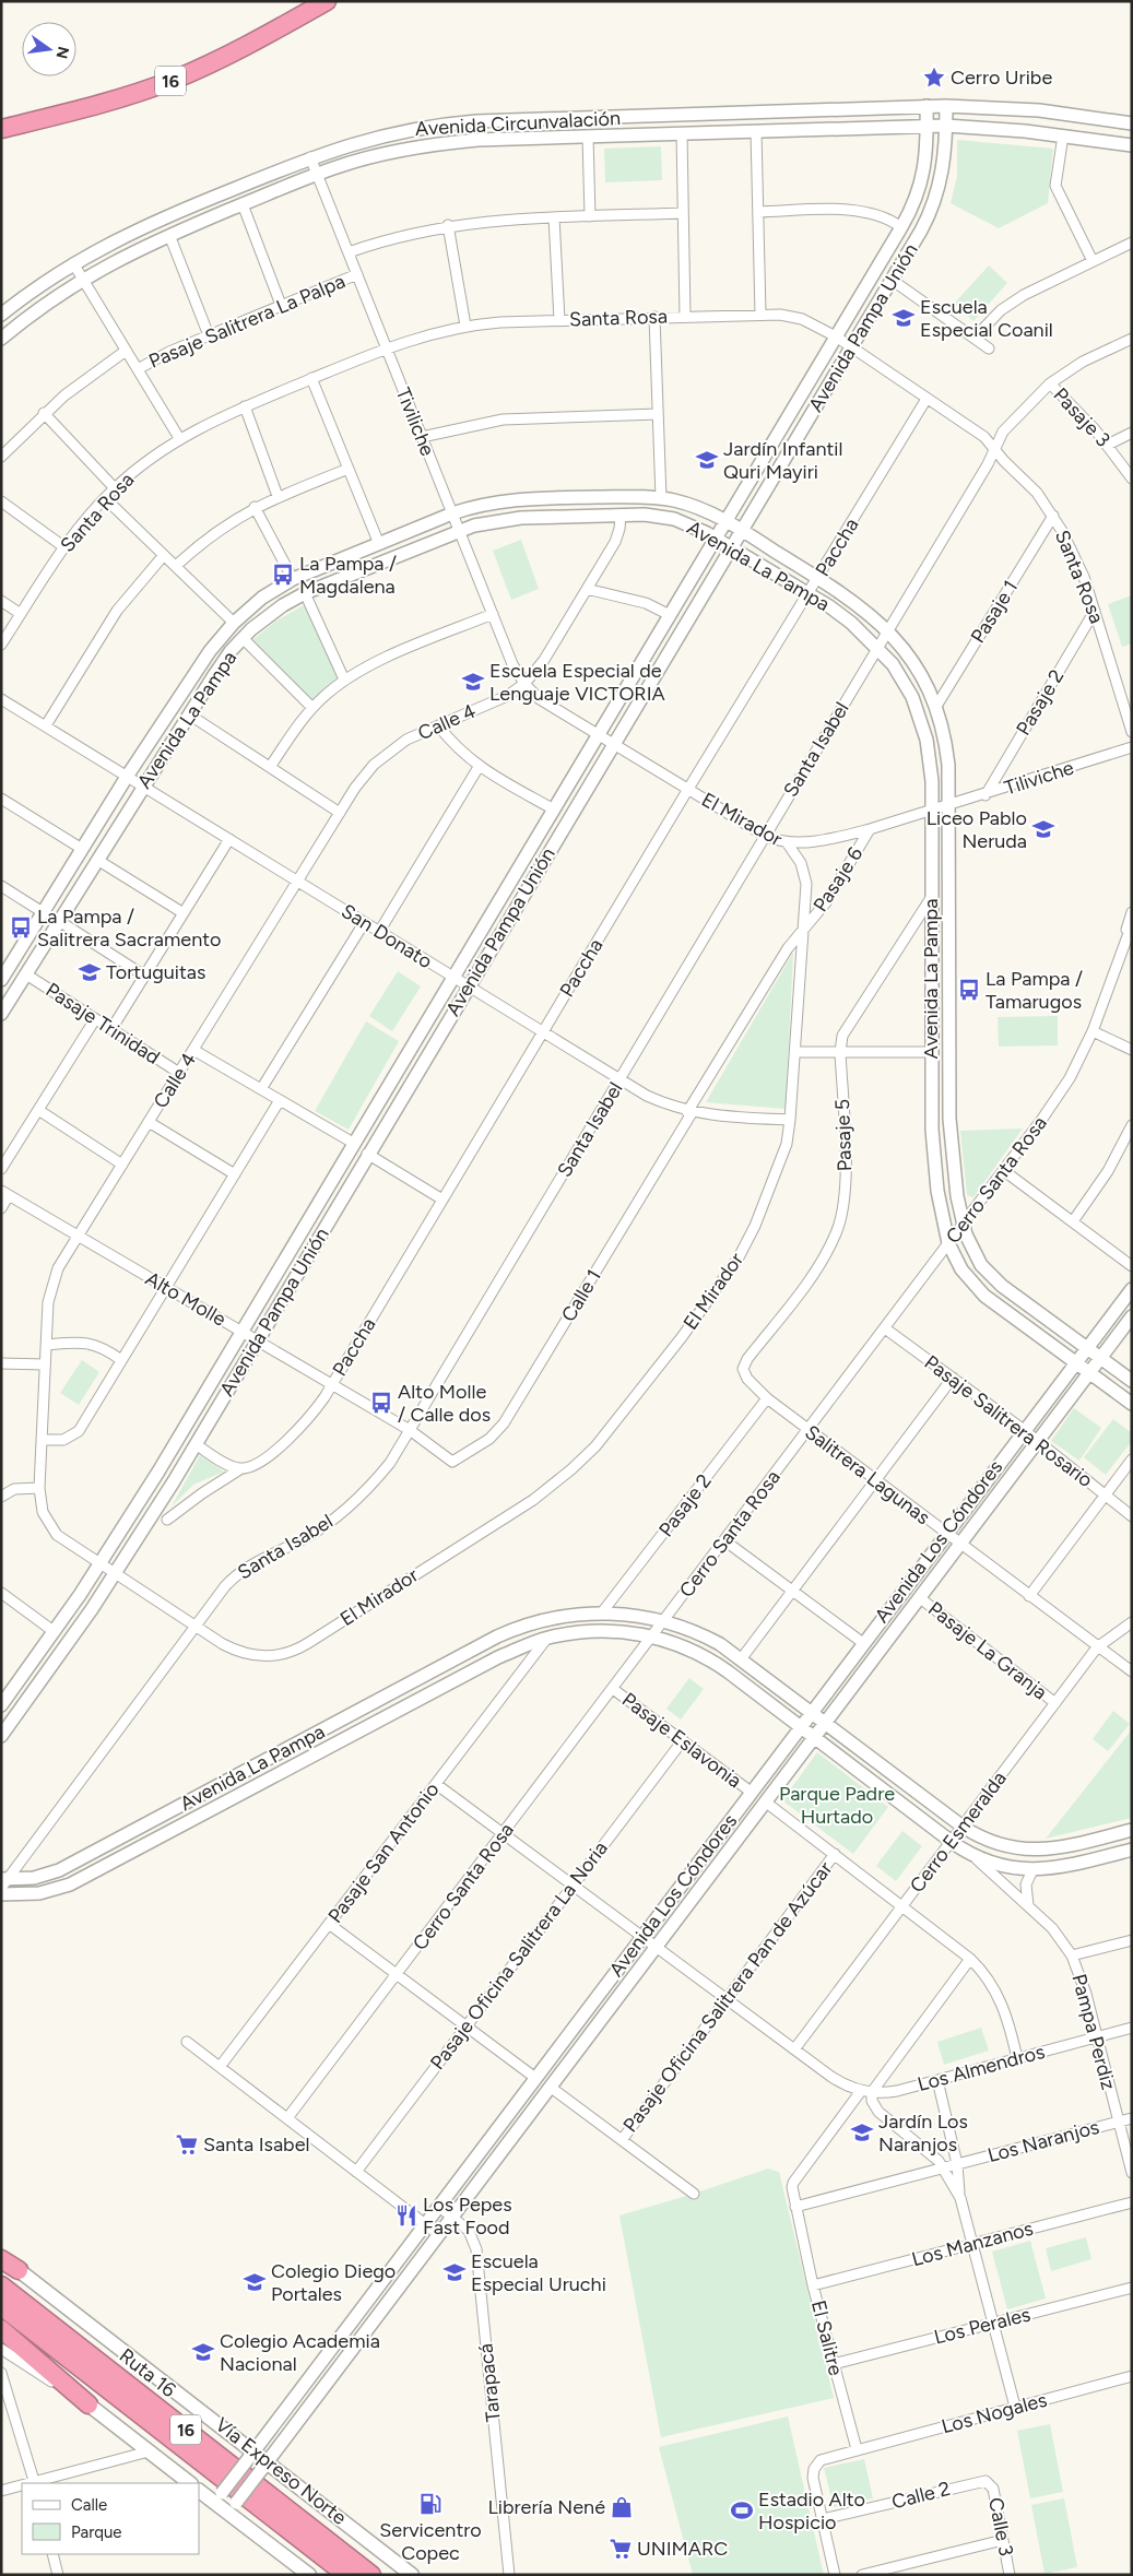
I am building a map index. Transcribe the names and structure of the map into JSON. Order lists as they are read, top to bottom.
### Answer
{
  "streets": {
    "highway": ["16", "Ruta 16"],
    "main road": ["Vía Expreso Norte"],
    "street": [
      "Avenida Circunvalación",
      "Santa Rosa",
      "Pasaje Salitrera La Palpa",
      "Avenida Pampa Unión",
      "Pasaje 3",
      "Tiviliche",
      "Paccha",
      "Avenida La Pampa",
      "Pasaje 1",
      "Pasaje 2",
      "Calle 4",
      "Santa Isabel",
      "Tiliviche",
      "El Mirador",
      "Pasaje 6",
      "San Donato",
      "Pasaje Trinidad",
      "Pasaje 5",
      "Cerro Santa Rosa",
      "Calle 1",
      "Alto Molle",
      "Pasaje Salitrera Rosario",
      "Salitrera Lagunas",
      "Avenida Los Cóndores",
      "Pasaje La Granja",
      "Pasaje Eslavonia",
      "Cerro Esmeralda",
      "Pasaje San Antonio",
      "Pasaje Oficina Salitrera La Noria",
      "Pasaje Oficina Salitrera Pan de Azúcar",
      "Pampa Perdiz",
      "Los Almendros",
      "Los Naranjos",
      "Los Manzanos",
      "Los Perales",
      "El Salitre",
      "Tarapacá",
      "Los Nogales",
      "Calle 2",
      "Calle 3"
    ]
  },
  "crossings": [
    ["Avenida Circunvalación", "Avenida Pampa Unión"],
    ["Avenida Circunvalación", "Tiviliche"],
    ["Santa Rosa", "Avenida Pampa Unión"],
    ["Santa Rosa", "Tiviliche"],
    ["Santa Rosa", "Paccha"],
    ["Santa Rosa", "Pasaje 1"],
    ["Santa Rosa", "Pasaje 2"],
    ["Santa Rosa", "Santa Isabel"],
    ["Pasaje Salitrera La Palpa", "Tiviliche"],
    ["Avenida Pampa Unión", "Avenida La Pampa"],
    ["Avenida Pampa Unión", "Calle 4"],
    ["Avenida Pampa Unión", "El Mirador"],
    ["Avenida Pampa Unión", "San Donato"],
    ["Avenida Pampa Unión", "Alto Molle"],
    ["Pasaje 3", "Santa Isabel"],
    ["Tiviliche", "Avenida La Pampa"],
    ["Tiviliche", "Calle 4"],
    ["Tiviliche", "El Mirador"],
    ["Paccha", "Avenida La Pampa"],
    ["Paccha", "El Mirador"],
    ["Paccha", "San Donato"],
    ["Paccha", "Alto Molle"],
    ["Avenida La Pampa", "Pasaje 1"],
    ["Avenida La Pampa", "Pasaje 2"],
    ["Avenida La Pampa", "Calle 4"],
    ["Avenida La Pampa", "Santa Isabel"],
    ["Avenida La Pampa", "Tiliviche"],
    ["Avenida La Pampa", "San Donato"],
    ["Avenida La Pampa", "Pasaje Trinidad"],
    ["Avenida La Pampa", "Pasaje 5"],
    ["Avenida La Pampa", "Cerro Santa Rosa"],
    ["Avenida La Pampa", "Avenida Los Cóndores"],
    ["Avenida La Pampa", "Cerro Esmeralda"],
    ["Avenida La Pampa", "Pasaje San Antonio"],
    ["Avenida La Pampa", "Pampa Perdiz"],
    ["Pasaje 2", "Tiliviche"],
    ["Pasaje 2", "Salitrera Lagunas"],
    ["Calle 4", "El Mirador"],
    ["Calle 4", "San Donato"],
    ["Calle 4", "Pasaje Trinidad"],
    ["Calle 4", "Alto Molle"],
    ["Santa Isabel", "El Mirador"],
    ["Santa Isabel", "San Donato"],
    ["Santa Isabel", "Alto Molle"],
    ["Tiliviche", "El Mirador"],
    ["Tiliviche", "Pasaje 6"],
    ["El Mirador", "Pasaje 6"],
    ["El Mirador", "San Donato"],
    ["Pasaje 6", "San Donato"],
    ["Pasaje 6", "Calle 1"],
    ["San Donato", "Calle 1"],
    ["Pasaje 5", "Salitrera Lagunas"],
    ["Cerro Santa Rosa", "Pasaje Salitrera Rosario"],
    ["Cerro Santa Rosa", "Salitrera Lagunas"],
    ["Cerro Santa Rosa", "Pasaje Eslavonia"],
    ["Calle 1", "Alto Molle"],
    ["Pasaje Salitrera Rosario", "Avenida Los Cóndores"],
    ["Salitrera Lagunas", "Avenida Los Cóndores"],
    ["Salitrera Lagunas", "Cerro Esmeralda"],
    ["Avenida Los Cóndores", "Pasaje La Granja"],
    ["Avenida Los Cóndores", "Pasaje Eslavonia"],
    ["Avenida Los Cóndores", "Los Almendros"],
    ["Avenida Los Cóndores", "Tarapacá"],
    ["Avenida Los Cóndores", "Vía Expreso Norte"],
    ["Pasaje La Granja", "Cerro Esmeralda"],
    ["Pasaje Eslavonia", "Pasaje Oficina Salitrera La Noria"],
    ["Cerro Esmeralda", "Los Almendros"],
    ["Pasaje Oficina Salitrera Pan de Azúcar", "Los Almendros"],
    ["Pampa Perdiz", "Los Almendros"],
    ["Pampa Perdiz", "Los Naranjos"],
    ["Los Almendros", "El Salitre"],
    ["Los Naranjos", "El Salitre"],
    ["Los Manzanos", "El Salitre"],
    ["Los Perales", "El Salitre"],
    ["El Salitre", "Los Nogales"],
    ["Calle 2", "Calle 3"]
  ],
  "parks": ["Parque Padre Hurtado"],
  "places": {
    "place": ["Cerro Uribe"],
    "school or university": [
      "Escuela Especial Coanil",
      "Jardín Infantil Quri Mayiri",
      "Escuela Especial de Lenguaje VICTORIA",
      "Liceo Pablo Neruda",
      "Tortuguitas",
      "Jardín Los Naranjos",
      "Escuela Especial Uruchi",
      "Colegio Diego Portales",
      "Colegio Academia Nacional"
    ],
    "bus stop": [
      "La Pampa / Magdalena",
      "La Pampa / Salitrera Sacramento",
      "La Pampa / Tamarugos",
      "Alto Molle / Calle dos"
    ],
    "supermarket": ["Santa Isabel", "UNIMARC"],
    "restaurant": ["Los Pepes Fast Food"],
    "fuel station": ["Servicentro Copec"],
    "shop": ["Librería Nené"],
    "sports": ["Estadio Alto Hospicio"]
  },
  "legend": ["Calle", "Parque"],
  "north": "right"
}
